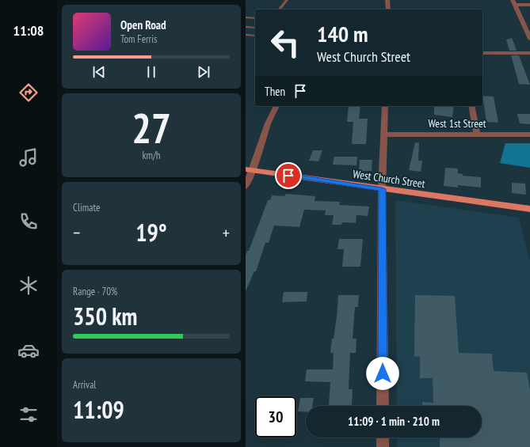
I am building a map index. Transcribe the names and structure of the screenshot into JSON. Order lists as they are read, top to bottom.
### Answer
{
  "streets": {
    "main road": ["West Church Street"],
    "street": ["West 1st Street"]
  },
  "page": {
    "tabs": "11:08",
    "turn": ["140 m", "West Church Street"],
    "song": ["Open Road", "Tom Ferris"],
    "then": "Then",
    "tile": [
      ["27", "km/h"],
      "Climate",
      ["Range · 70%", "350 km"],
      ["Arrival", "11:09"]
    ],
    "heat": ["−", "19°", "+"],
    "limit": "30",
    "trip": "11:09 · 1 min · 210 m"
  }
}
